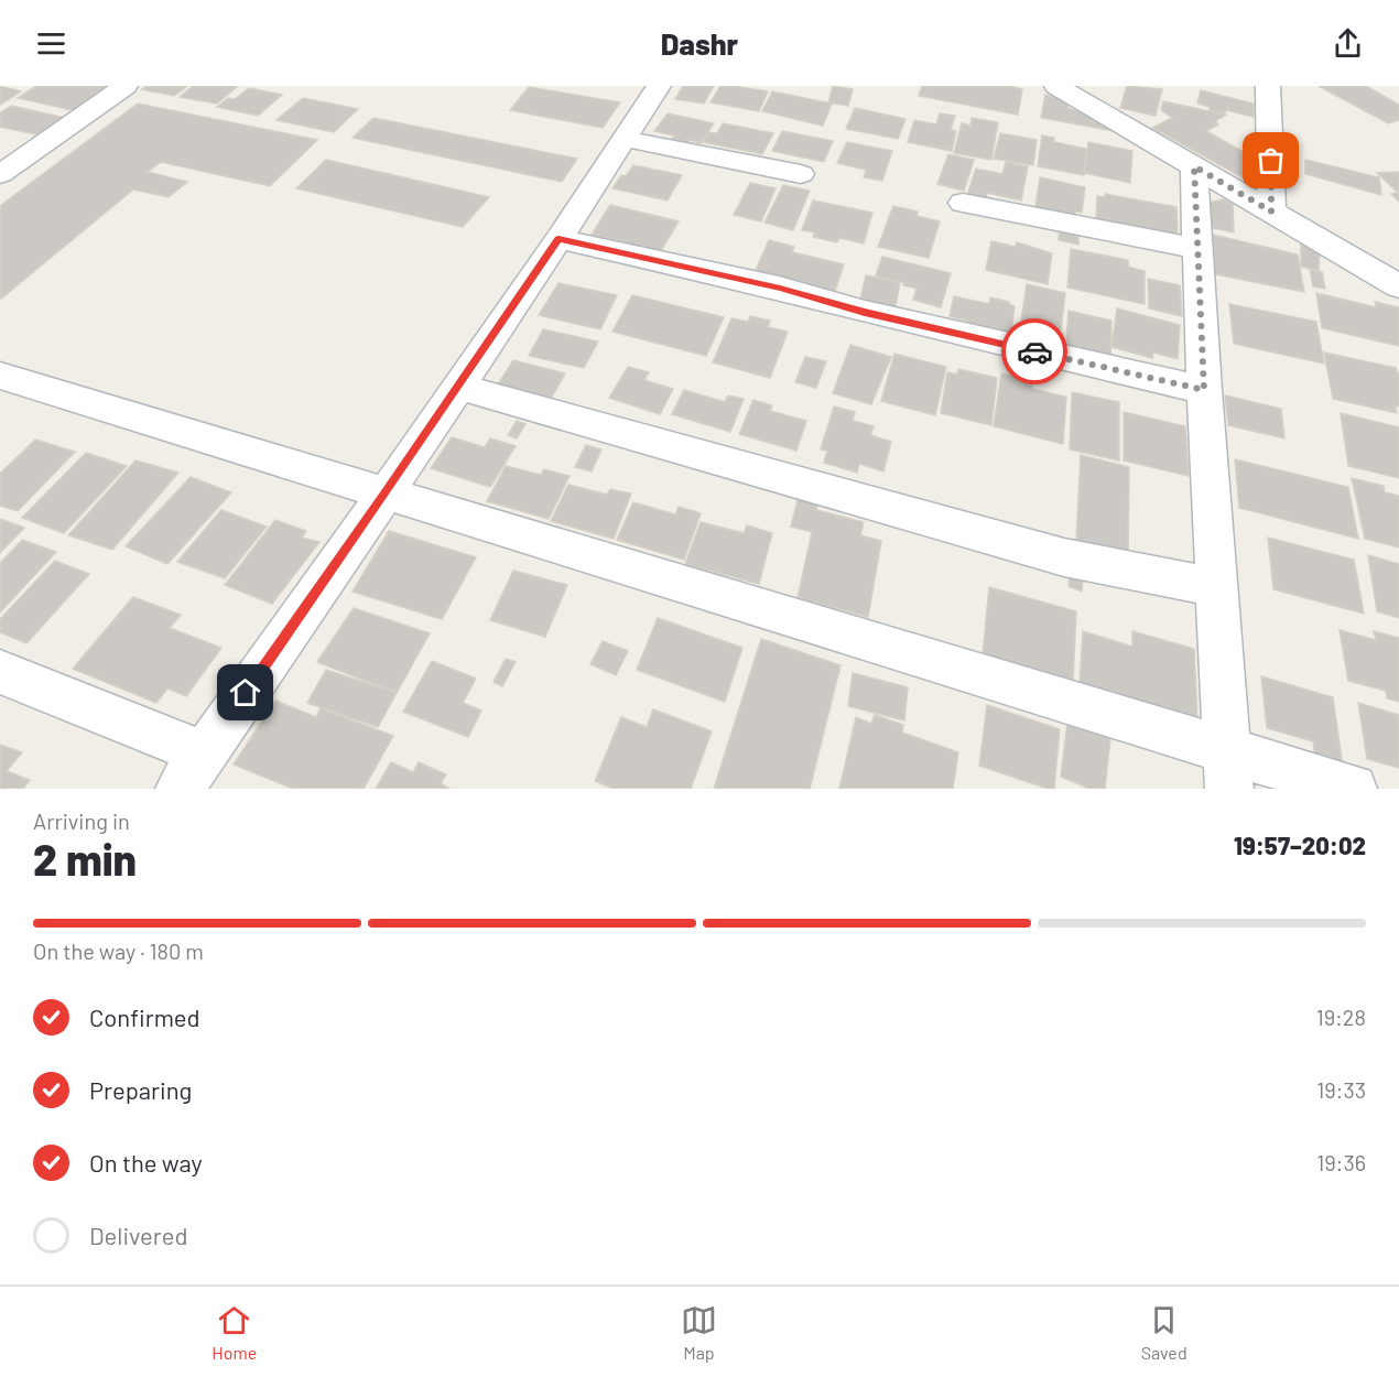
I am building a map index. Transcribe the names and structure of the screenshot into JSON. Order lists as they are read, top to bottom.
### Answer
{
  "page": {
    "header": "Dashr",
    "heading": ["2 min", "Arriving in", "19:57–20:02"],
    "bar": "On the way · 180 m",
    "list": [
      ["Confirmed", "19:28"],
      ["Preparing", "19:33"],
      ["On the way", "19:36"],
      "Delivered"
    ],
    "tabs": ["Home", "Map", "Saved"]
  }
}
